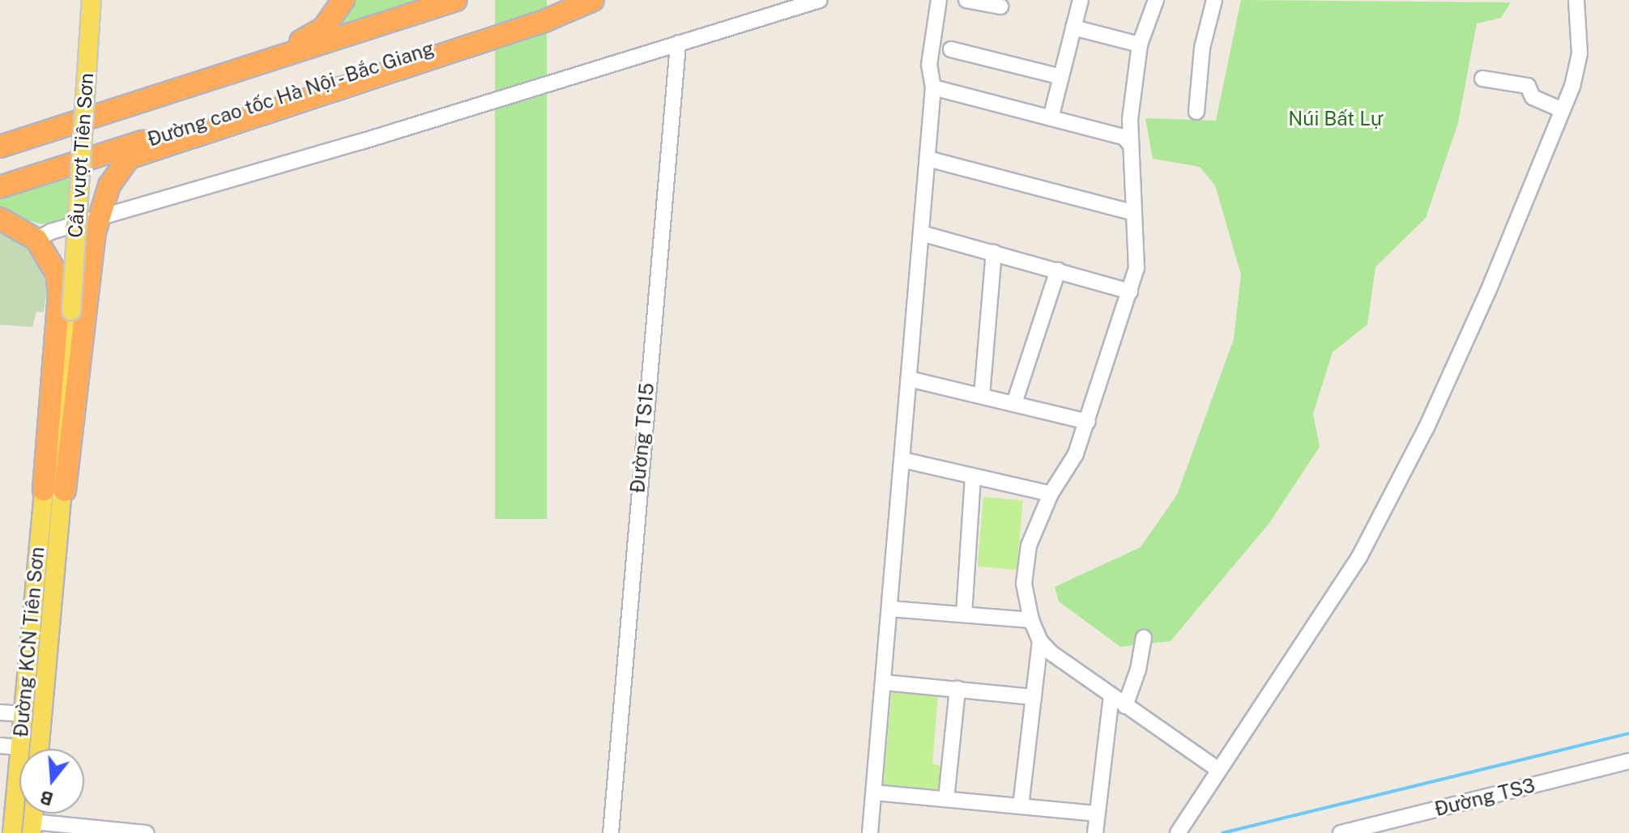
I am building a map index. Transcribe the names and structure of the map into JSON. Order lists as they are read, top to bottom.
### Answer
{
  "streets": {
    "highway": ["Đường cao tốc Hà Nội - Bắc Giang"],
    "main road": ["Cầu vượt Tiên Sơn", "Đường KCN Tiên Sơn"],
    "street": ["Đường TS15", "Đường TS3"]
  },
  "crossings": [
    ["Cầu vượt Tiên Sơn", "Đường KCN Tiên Sơn"]
  ],
  "parks": ["Núi Bất Lự"],
  "north": "bottom"
}
